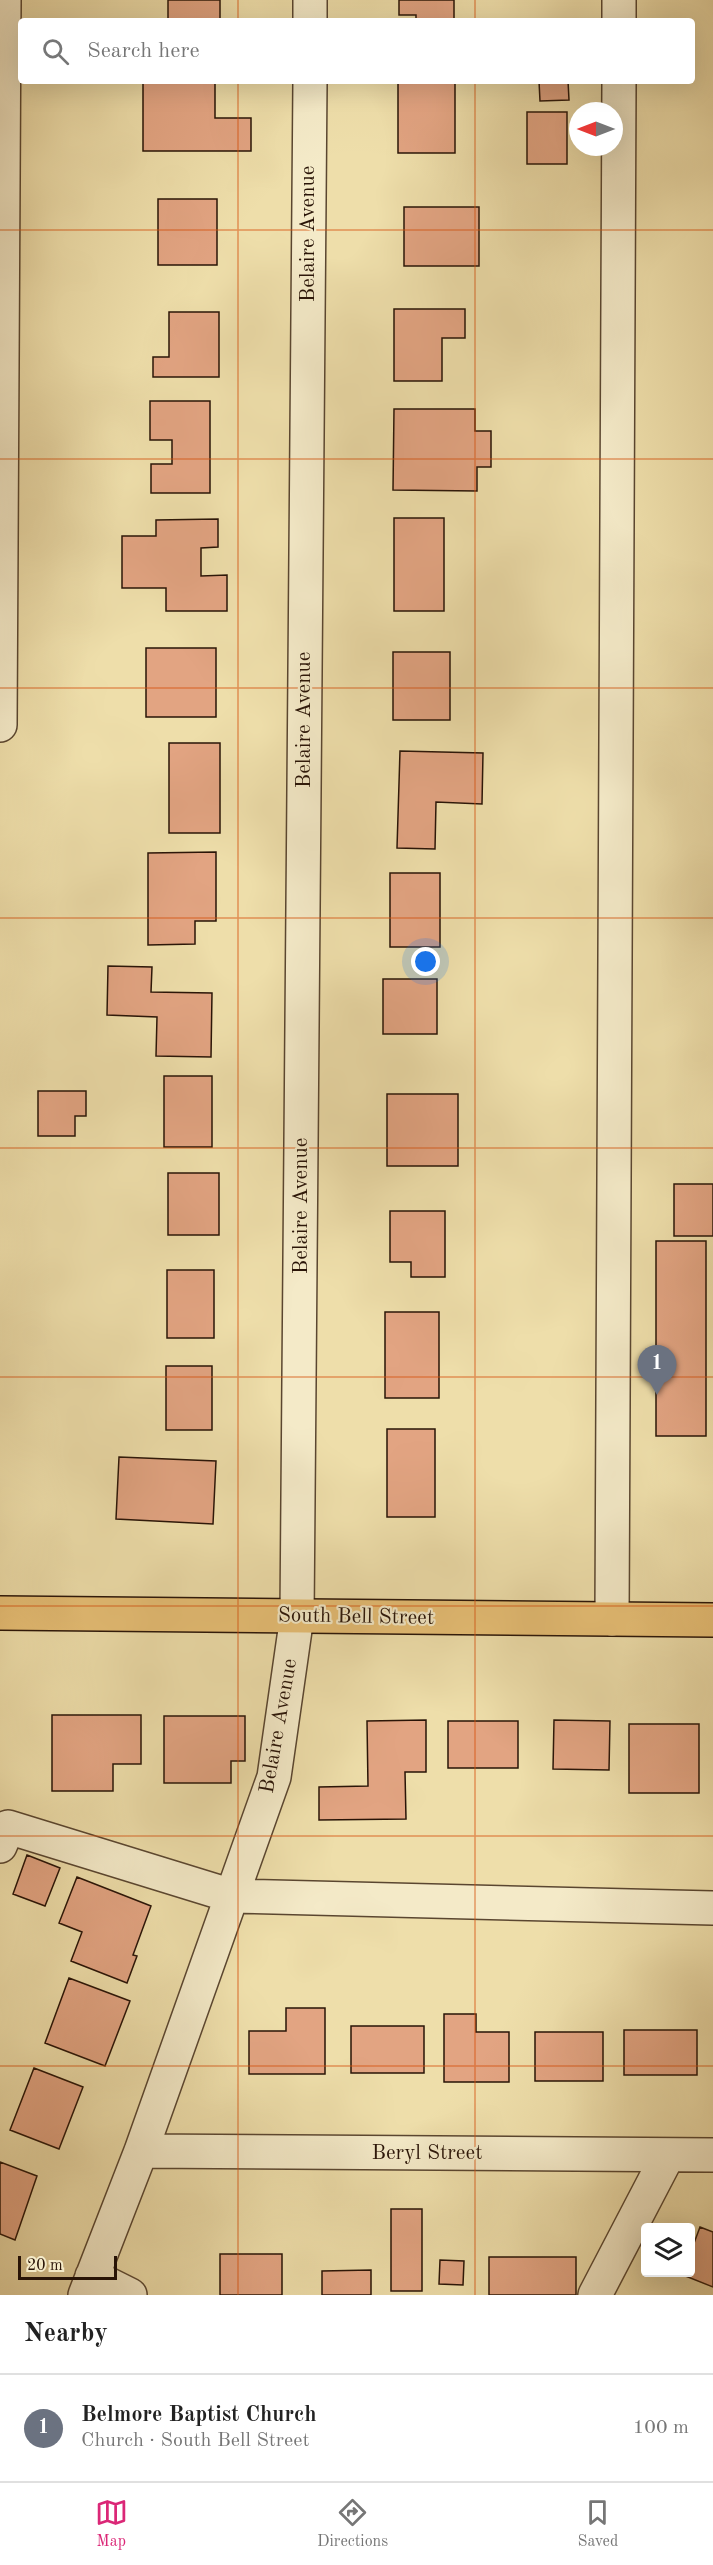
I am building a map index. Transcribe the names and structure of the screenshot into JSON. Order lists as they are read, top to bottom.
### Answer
{
  "streets": {
    "main road": ["South Bell Street"],
    "street": ["Belaire Avenue", "Beryl Street"]
  },
  "crossings": [
    ["Belaire Avenue", "South Bell Street"],
    ["Belaire Avenue", "Beryl Street"]
  ],
  "scale_bar": "20 m",
  "north": "left",
  "page": {
    "search": "Search here",
    "pins": "1",
    "scale": "20 m",
    "heading": "Nearby",
    "list": [
      {
        "mark": "1",
        "name": "Belmore Baptist Church",
        "note": "Church · South Bell Street",
        "value": "100 m"
      }
    ],
    "nav": ["Map", "Directions", "Saved"]
  }
}
